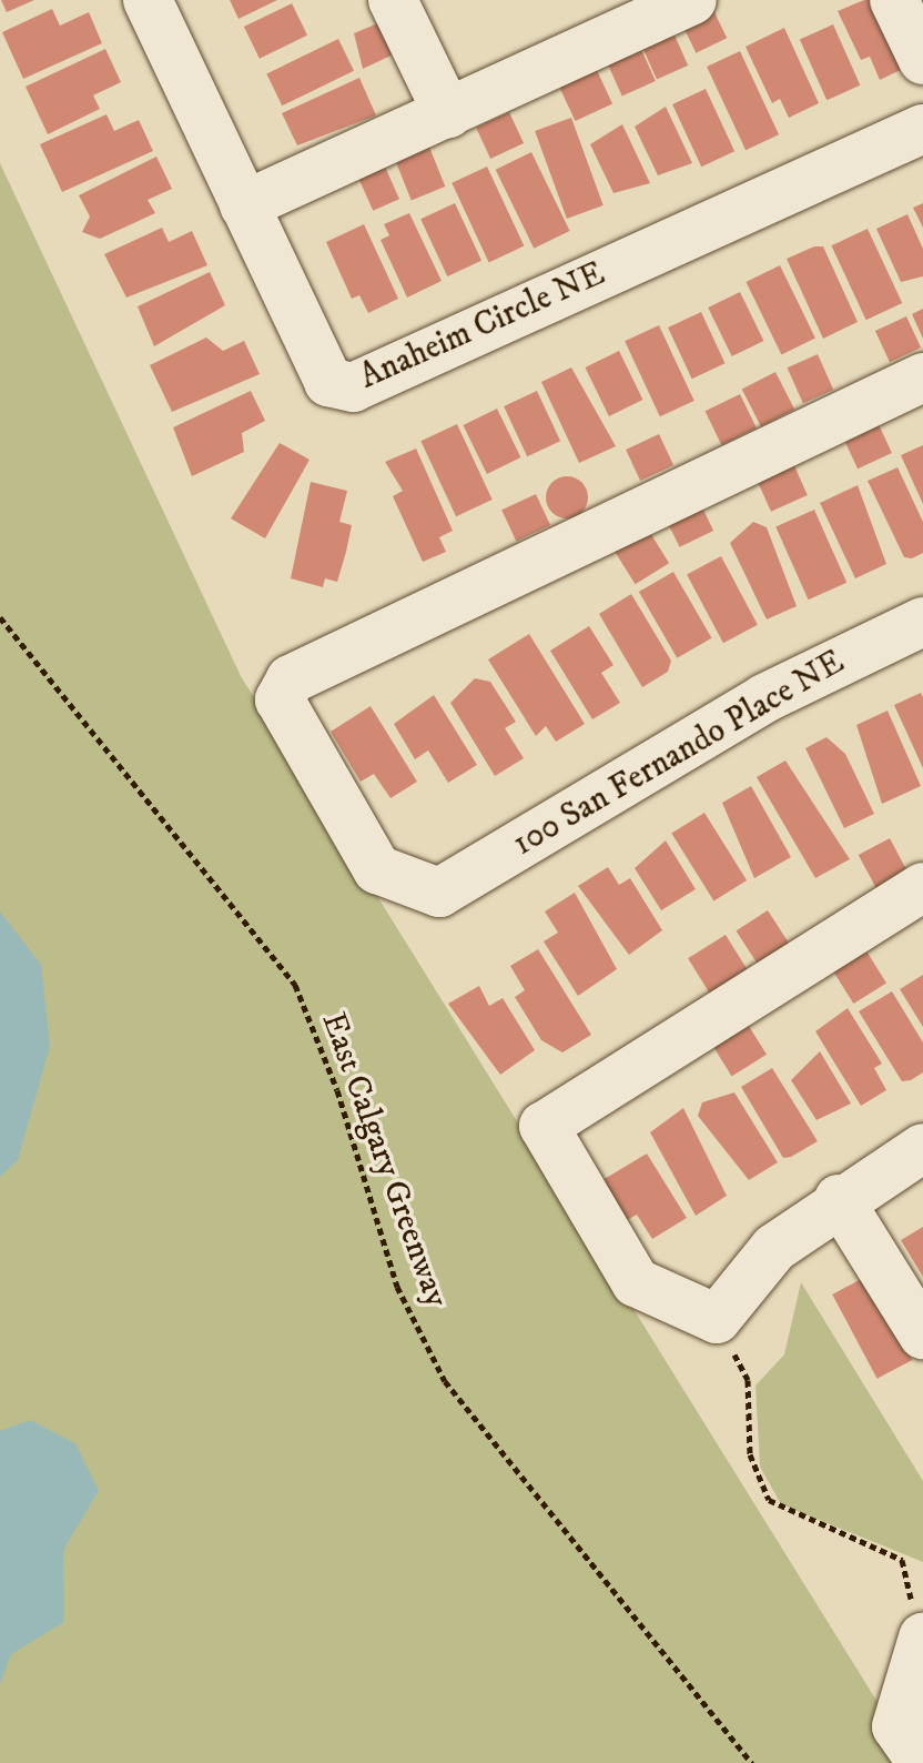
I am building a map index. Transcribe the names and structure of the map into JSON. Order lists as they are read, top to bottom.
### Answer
{
  "streets": {
    "street": ["Anaheim Circle NE", "100 San Fernando Place NE"],
    "path": ["East Calgary Greenway"]
  }
}
